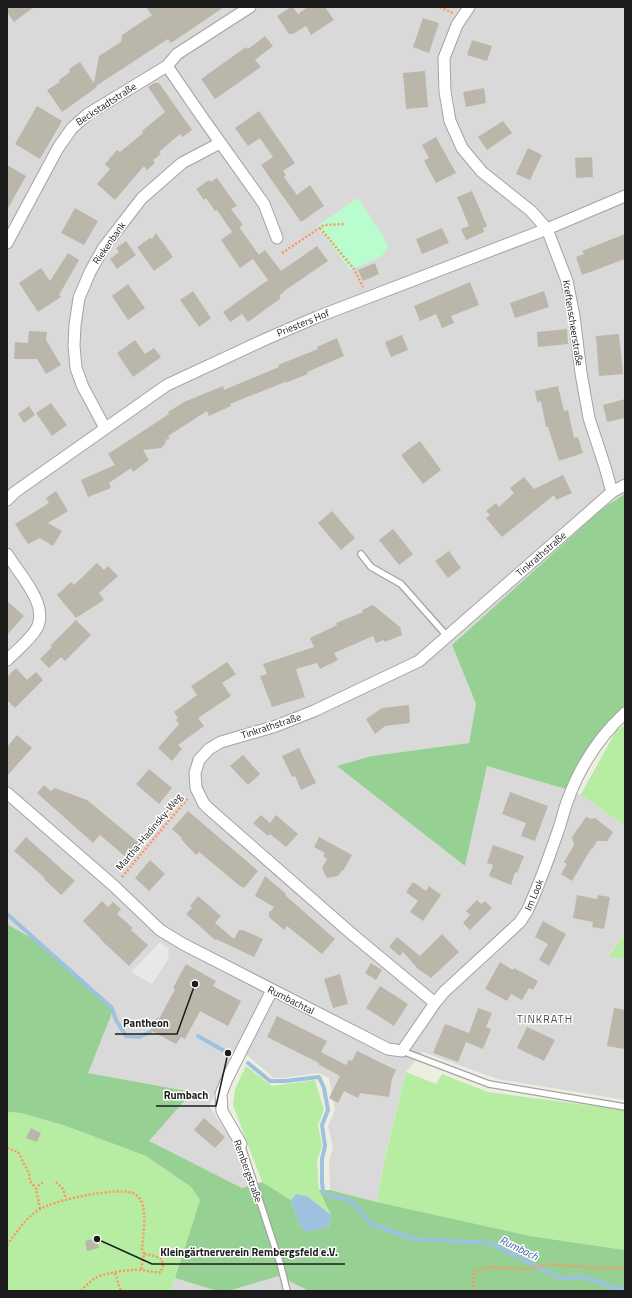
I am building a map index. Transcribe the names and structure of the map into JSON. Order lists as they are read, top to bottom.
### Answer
{
  "streets": {
    "street": [
      "Beckstadtstraße",
      "Riekenbank",
      "Priesters Hof",
      "Kreftenscheerstraße",
      "Tinkrathstraße",
      "Im Look",
      "Rumbachtal",
      "Rembergstraße"
    ],
    "path": ["Martha-Hadinsky-Weg"]
  },
  "crossings": [
    ["Riekenbank", "Priesters Hof"],
    ["Priesters Hof", "Kreftenscheerstraße"],
    ["Kreftenscheerstraße", "Tinkrathstraße"],
    ["Tinkrathstraße", "Martha-Hadinsky-Weg"],
    ["Tinkrathstraße", "Im Look"],
    ["Martha-Hadinsky-Weg", "Rumbachtal"],
    ["Im Look", "Rumbachtal"],
    ["Rumbachtal", "Rembergstraße"]
  ],
  "districts": ["TINKRATH"],
  "water": ["Rumbach"],
  "places": ["Pantheon", "Rumbach", "Kleingärtnerverein Rembergsfeld e.V."]
}
